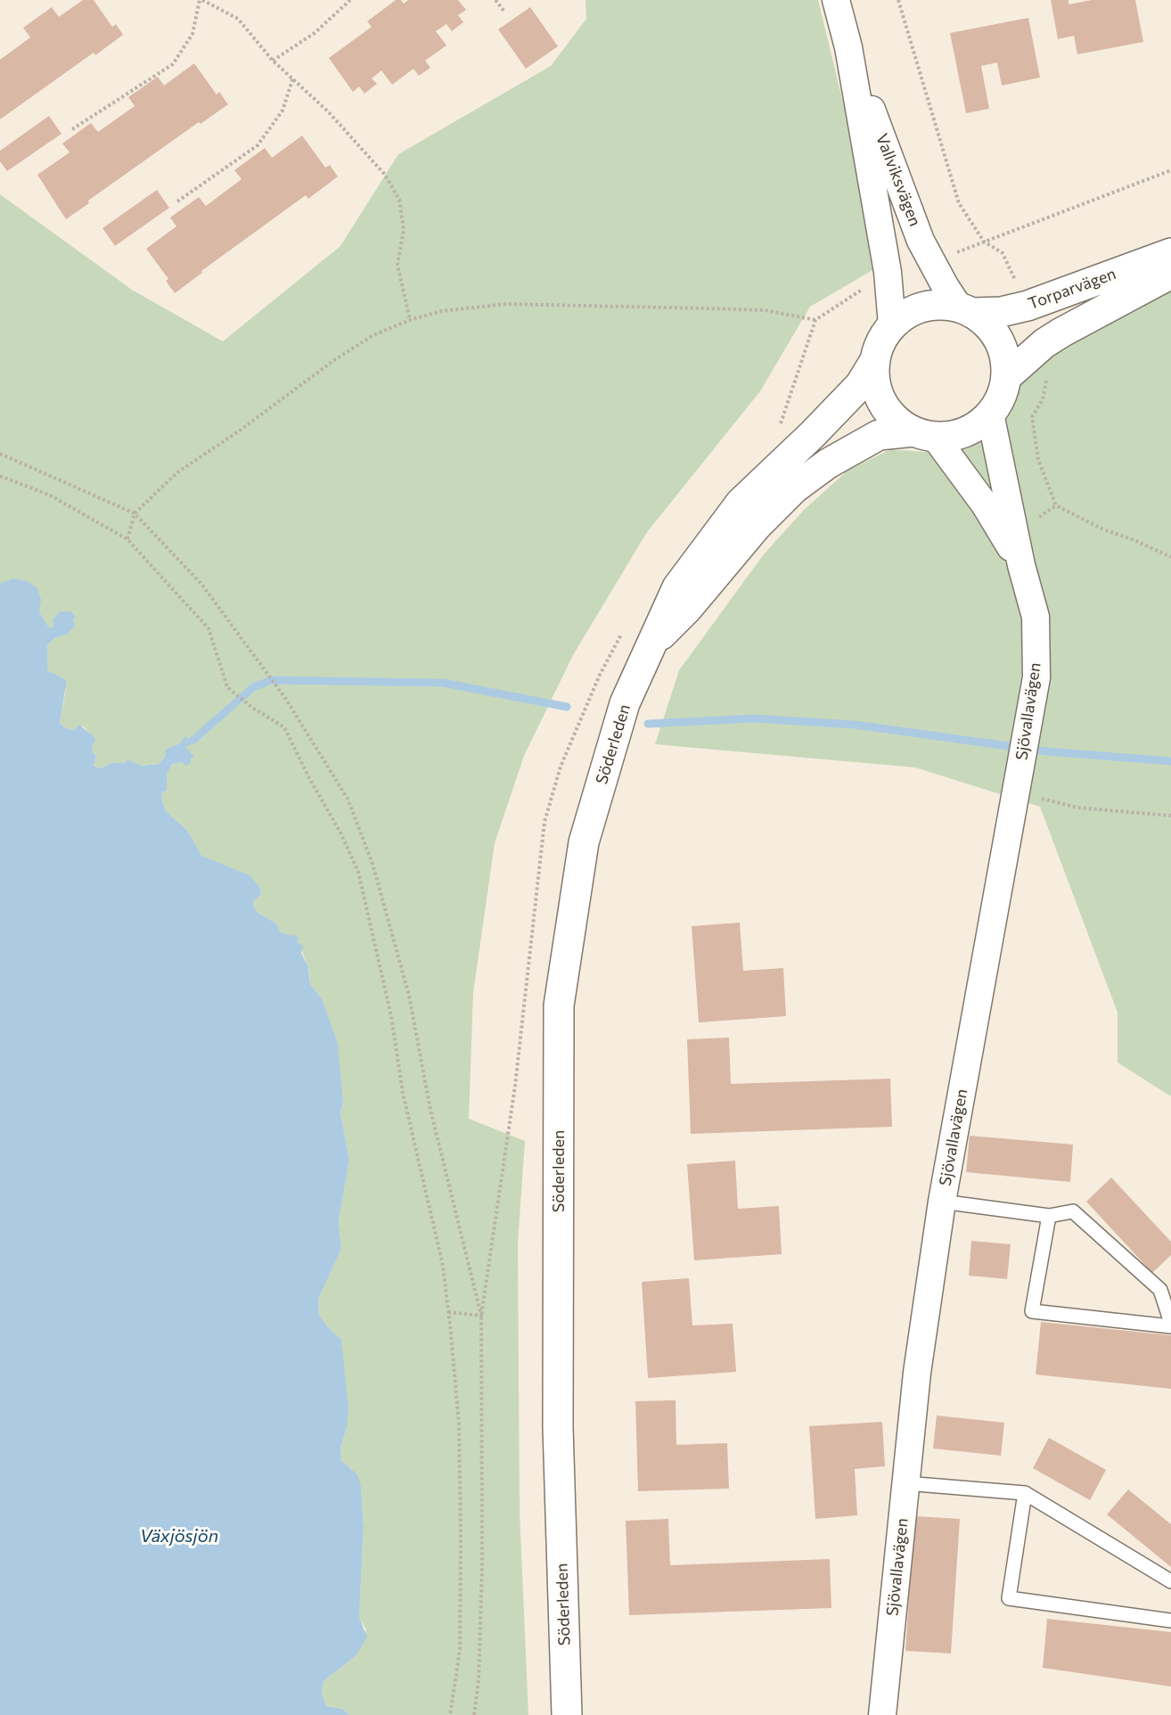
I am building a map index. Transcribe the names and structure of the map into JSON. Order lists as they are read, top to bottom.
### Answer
{
  "streets": {
    "street": [
      "Vallviksvägen",
      "Torparvägen",
      "Sjövallavägen",
      "Söderleden"
    ]
  },
  "crossings": [
    ["Vallviksvägen", "Torparvägen"],
    ["Vallviksvägen", "Sjövallavägen"],
    ["Vallviksvägen", "Söderleden"],
    ["Torparvägen", "Sjövallavägen"],
    ["Torparvägen", "Söderleden"],
    ["Sjövallavägen", "Söderleden"]
  ],
  "water": ["Växjösjön"]
}
